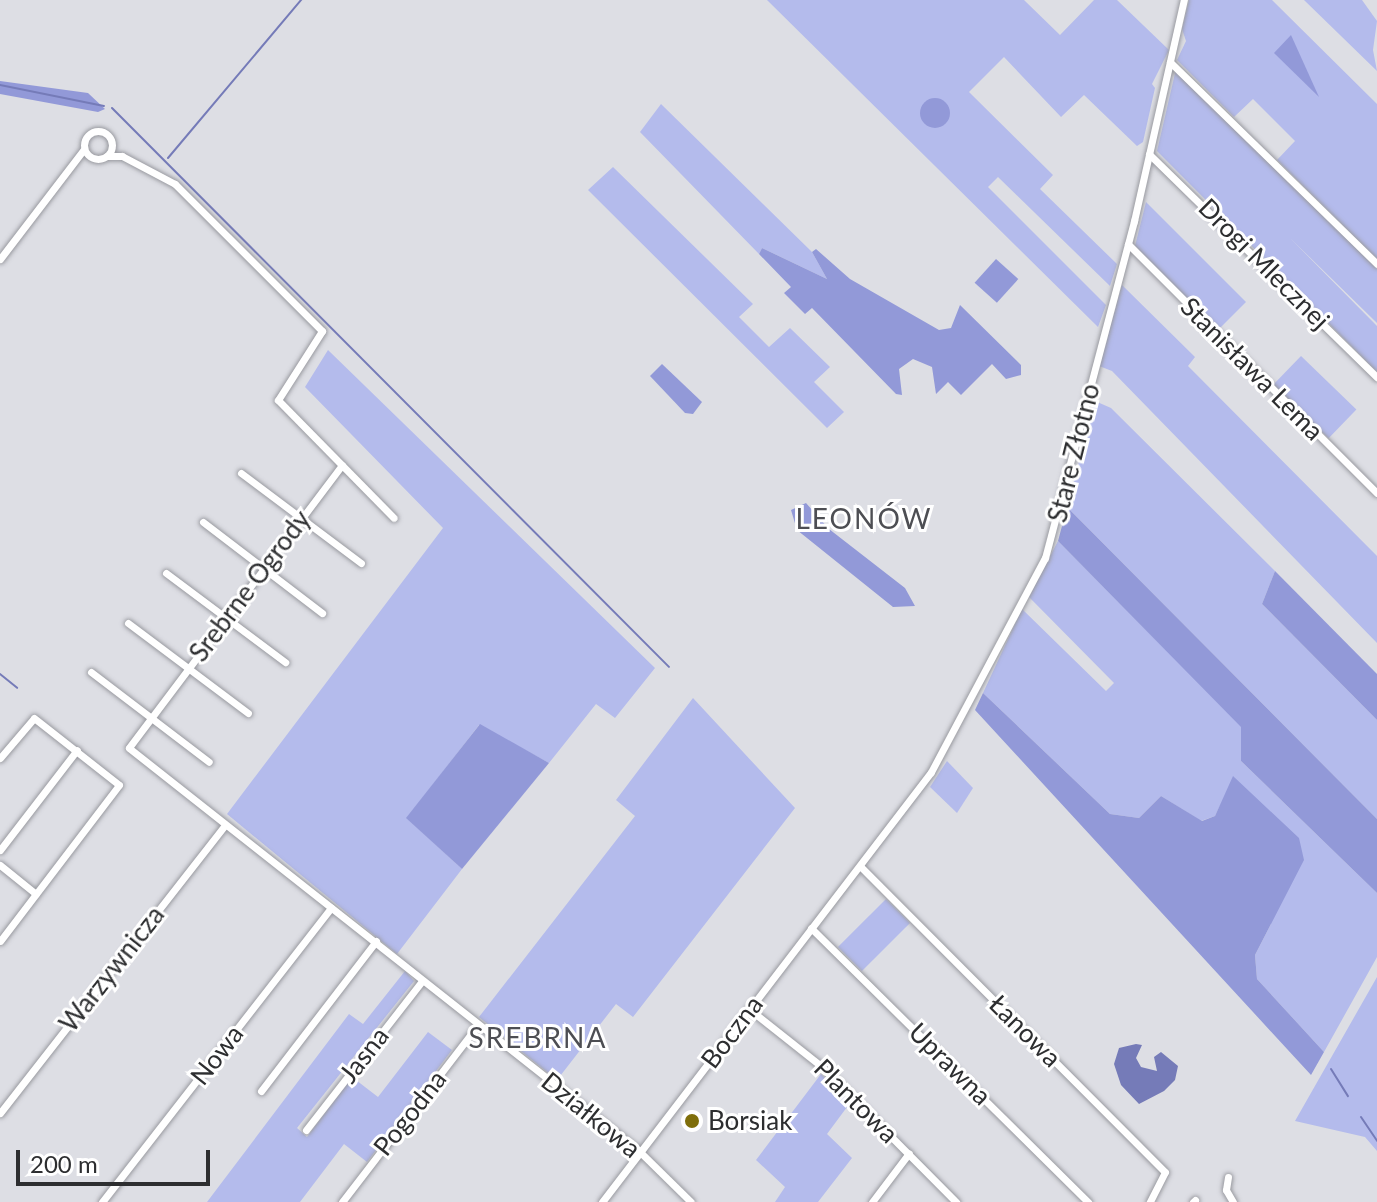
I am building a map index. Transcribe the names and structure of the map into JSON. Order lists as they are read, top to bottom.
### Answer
{
  "streets": {
    "street": [
      "Drogi Mlecznej",
      "Stanisława Lema",
      "Stare Złotno",
      "Srebrne Ogrody",
      "Warzywnicza",
      "Łanowa",
      "Boczna",
      "Nowa",
      "Jasna",
      "Uprawna",
      "Plantowa",
      "Pogodna",
      "Działkowa"
    ]
  },
  "crossings": [
    ["Drogi Mlecznej", "Stare Złotno"],
    ["Stanisława Lema", "Stare Złotno"],
    ["Stare Złotno", "Łanowa"],
    ["Stare Złotno", "Boczna"],
    ["Srebrne Ogrody", "Warzywnicza"],
    ["Srebrne Ogrody", "Działkowa"],
    ["Warzywnicza", "Działkowa"],
    ["Łanowa", "Boczna"],
    ["Boczna", "Uprawna"],
    ["Boczna", "Plantowa"],
    ["Boczna", "Działkowa"],
    ["Nowa", "Działkowa"],
    ["Jasna", "Działkowa"],
    ["Pogodna", "Działkowa"]
  ],
  "districts": ["LEONÓW", "SREBRNA"],
  "places": ["Borsiak"],
  "scale_bar": "200 m"
}
